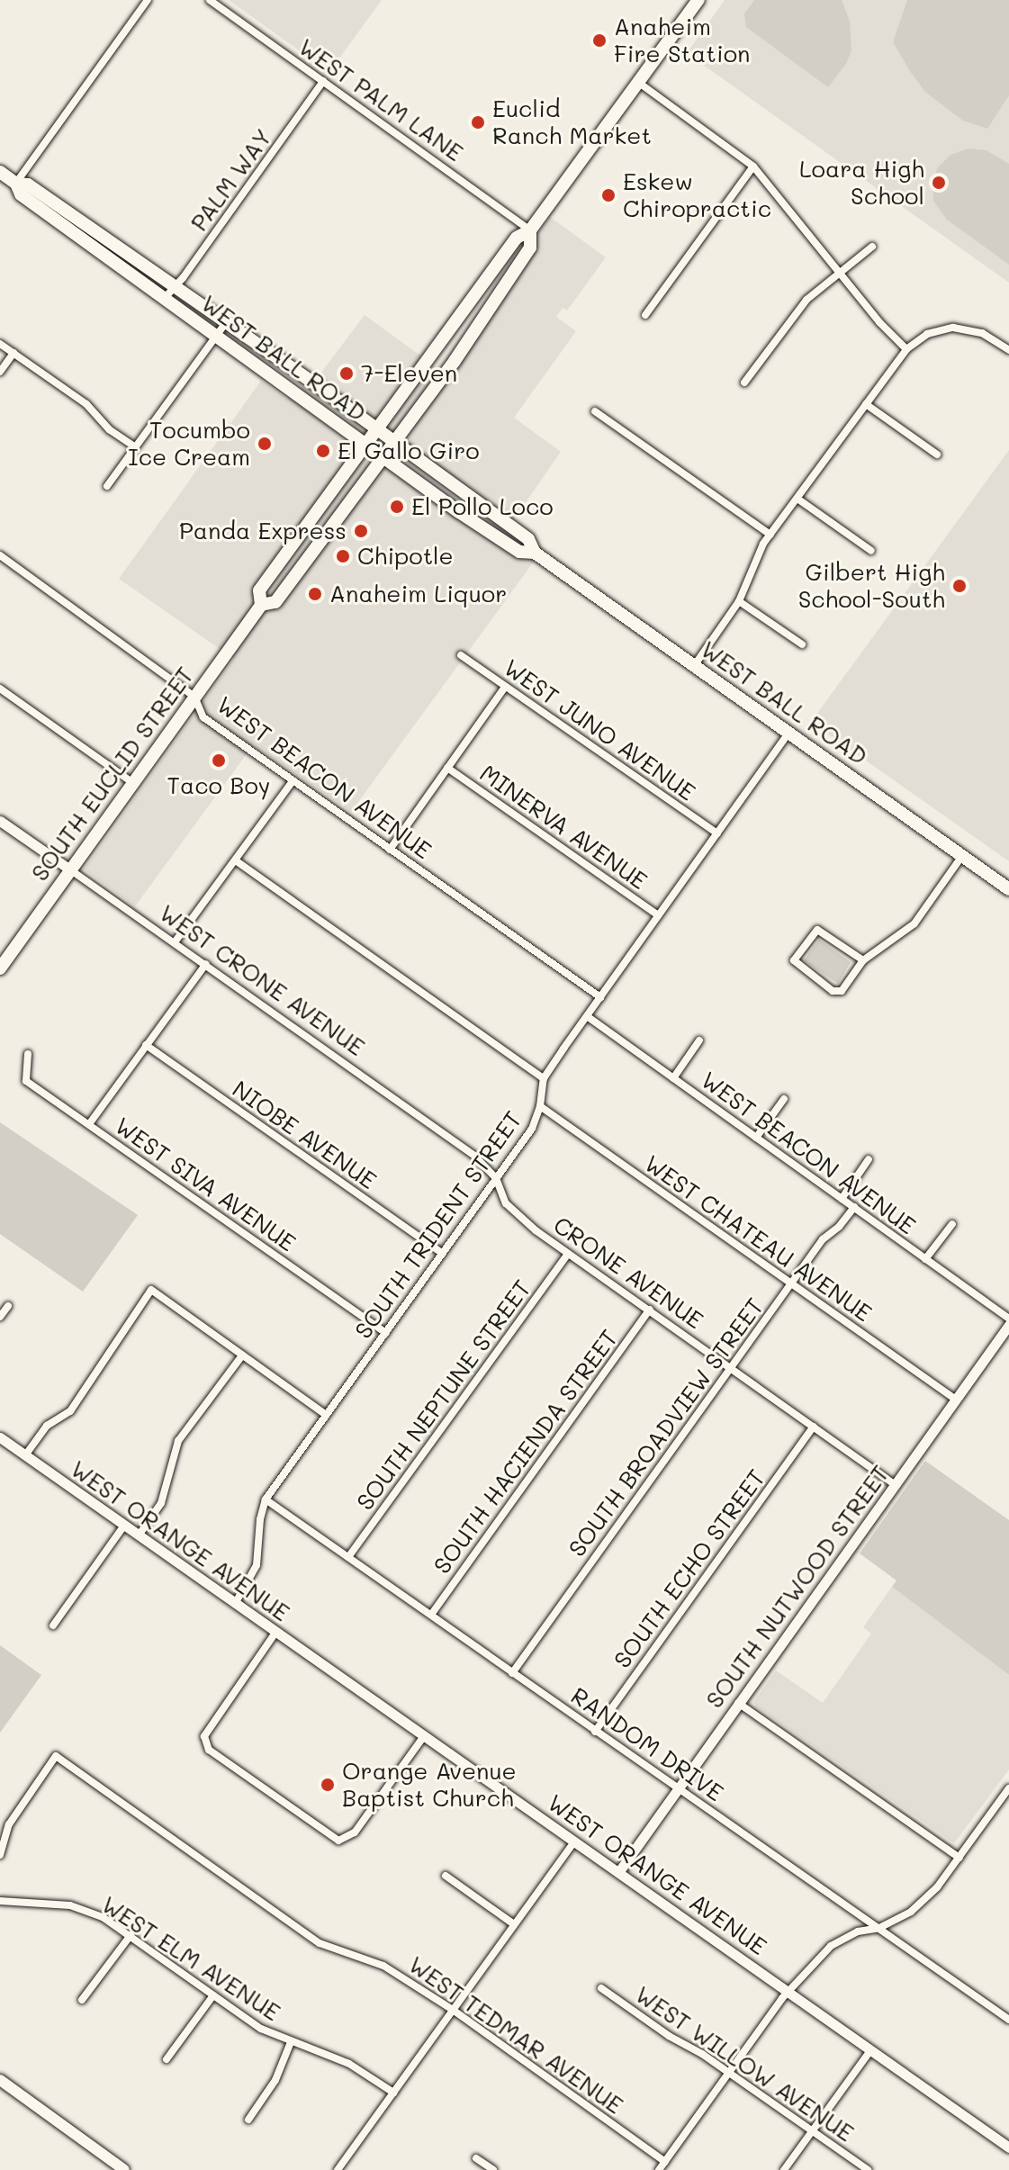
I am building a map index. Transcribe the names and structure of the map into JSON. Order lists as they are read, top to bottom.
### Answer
{
  "streets": {
    "main road": ["WEST BALL ROAD", "SOUTH EUCLID STREET"],
    "street": [
      "WEST PALM LANE",
      "PALM WAY",
      "WEST JUNO AVENUE",
      "WEST BEACON AVENUE",
      "MINERVA AVENUE",
      "WEST CRONE AVENUE",
      "NIOBE AVENUE",
      "WEST SIVA AVENUE",
      "SOUTH TRIDENT STREET",
      "WEST CHATEAU AVENUE",
      "CRONE AVENUE",
      "SOUTH NEPTUNE STREET",
      "SOUTH BROADVIEW STREET",
      "SOUTH HACIENDA STREET",
      "WEST ORANGE AVENUE",
      "SOUTH ECHO STREET",
      "SOUTH NUTWOOD STREET",
      "RANDOM DRIVE",
      "WEST ELM AVENUE",
      "WEST TEDMAR AVENUE",
      "WEST WILLOW AVENUE"
    ]
  },
  "crossings": [
    ["WEST PALM LANE", "PALM WAY"],
    ["WEST PALM LANE", "SOUTH EUCLID STREET"],
    ["PALM WAY", "WEST BALL ROAD"],
    ["WEST BALL ROAD", "SOUTH EUCLID STREET"],
    ["WEST BALL ROAD", "SOUTH TRIDENT STREET"],
    ["WEST JUNO AVENUE", "SOUTH TRIDENT STREET"],
    ["SOUTH EUCLID STREET", "WEST BEACON AVENUE"],
    ["SOUTH EUCLID STREET", "WEST CRONE AVENUE"],
    ["WEST BEACON AVENUE", "SOUTH TRIDENT STREET"],
    ["WEST BEACON AVENUE", "SOUTH BROADVIEW STREET"],
    ["WEST BEACON AVENUE", "SOUTH NUTWOOD STREET"],
    ["MINERVA AVENUE", "SOUTH TRIDENT STREET"],
    ["WEST CRONE AVENUE", "SOUTH TRIDENT STREET"],
    ["WEST CRONE AVENUE", "CRONE AVENUE"],
    ["NIOBE AVENUE", "SOUTH TRIDENT STREET"],
    ["WEST SIVA AVENUE", "SOUTH TRIDENT STREET"],
    ["SOUTH TRIDENT STREET", "WEST CHATEAU AVENUE"],
    ["SOUTH TRIDENT STREET", "CRONE AVENUE"],
    ["SOUTH TRIDENT STREET", "WEST ORANGE AVENUE"],
    ["SOUTH TRIDENT STREET", "RANDOM DRIVE"],
    ["WEST CHATEAU AVENUE", "SOUTH BROADVIEW STREET"],
    ["WEST CHATEAU AVENUE", "SOUTH NUTWOOD STREET"],
    ["CRONE AVENUE", "SOUTH NEPTUNE STREET"],
    ["CRONE AVENUE", "SOUTH BROADVIEW STREET"],
    ["CRONE AVENUE", "SOUTH HACIENDA STREET"],
    ["CRONE AVENUE", "SOUTH ECHO STREET"],
    ["CRONE AVENUE", "SOUTH NUTWOOD STREET"],
    ["SOUTH NEPTUNE STREET", "RANDOM DRIVE"],
    ["SOUTH BROADVIEW STREET", "RANDOM DRIVE"],
    ["SOUTH HACIENDA STREET", "RANDOM DRIVE"],
    ["WEST ORANGE AVENUE", "SOUTH NUTWOOD STREET"],
    ["SOUTH ECHO STREET", "RANDOM DRIVE"],
    ["SOUTH NUTWOOD STREET", "RANDOM DRIVE"]
  ],
  "places": [
    "Anaheim Fire Station",
    "Euclid Ranch Market",
    "Loara High School",
    "Eskew Chiropractic",
    "7-Eleven",
    "Tocumbo Ice Cream",
    "El Gallo Giro",
    "El Pollo Loco",
    "Panda Express",
    "Chipotle",
    "Gilbert High School-South",
    "Anaheim Liquor",
    "Taco Boy",
    "Orange Avenue Baptist Church"
  ]
}
